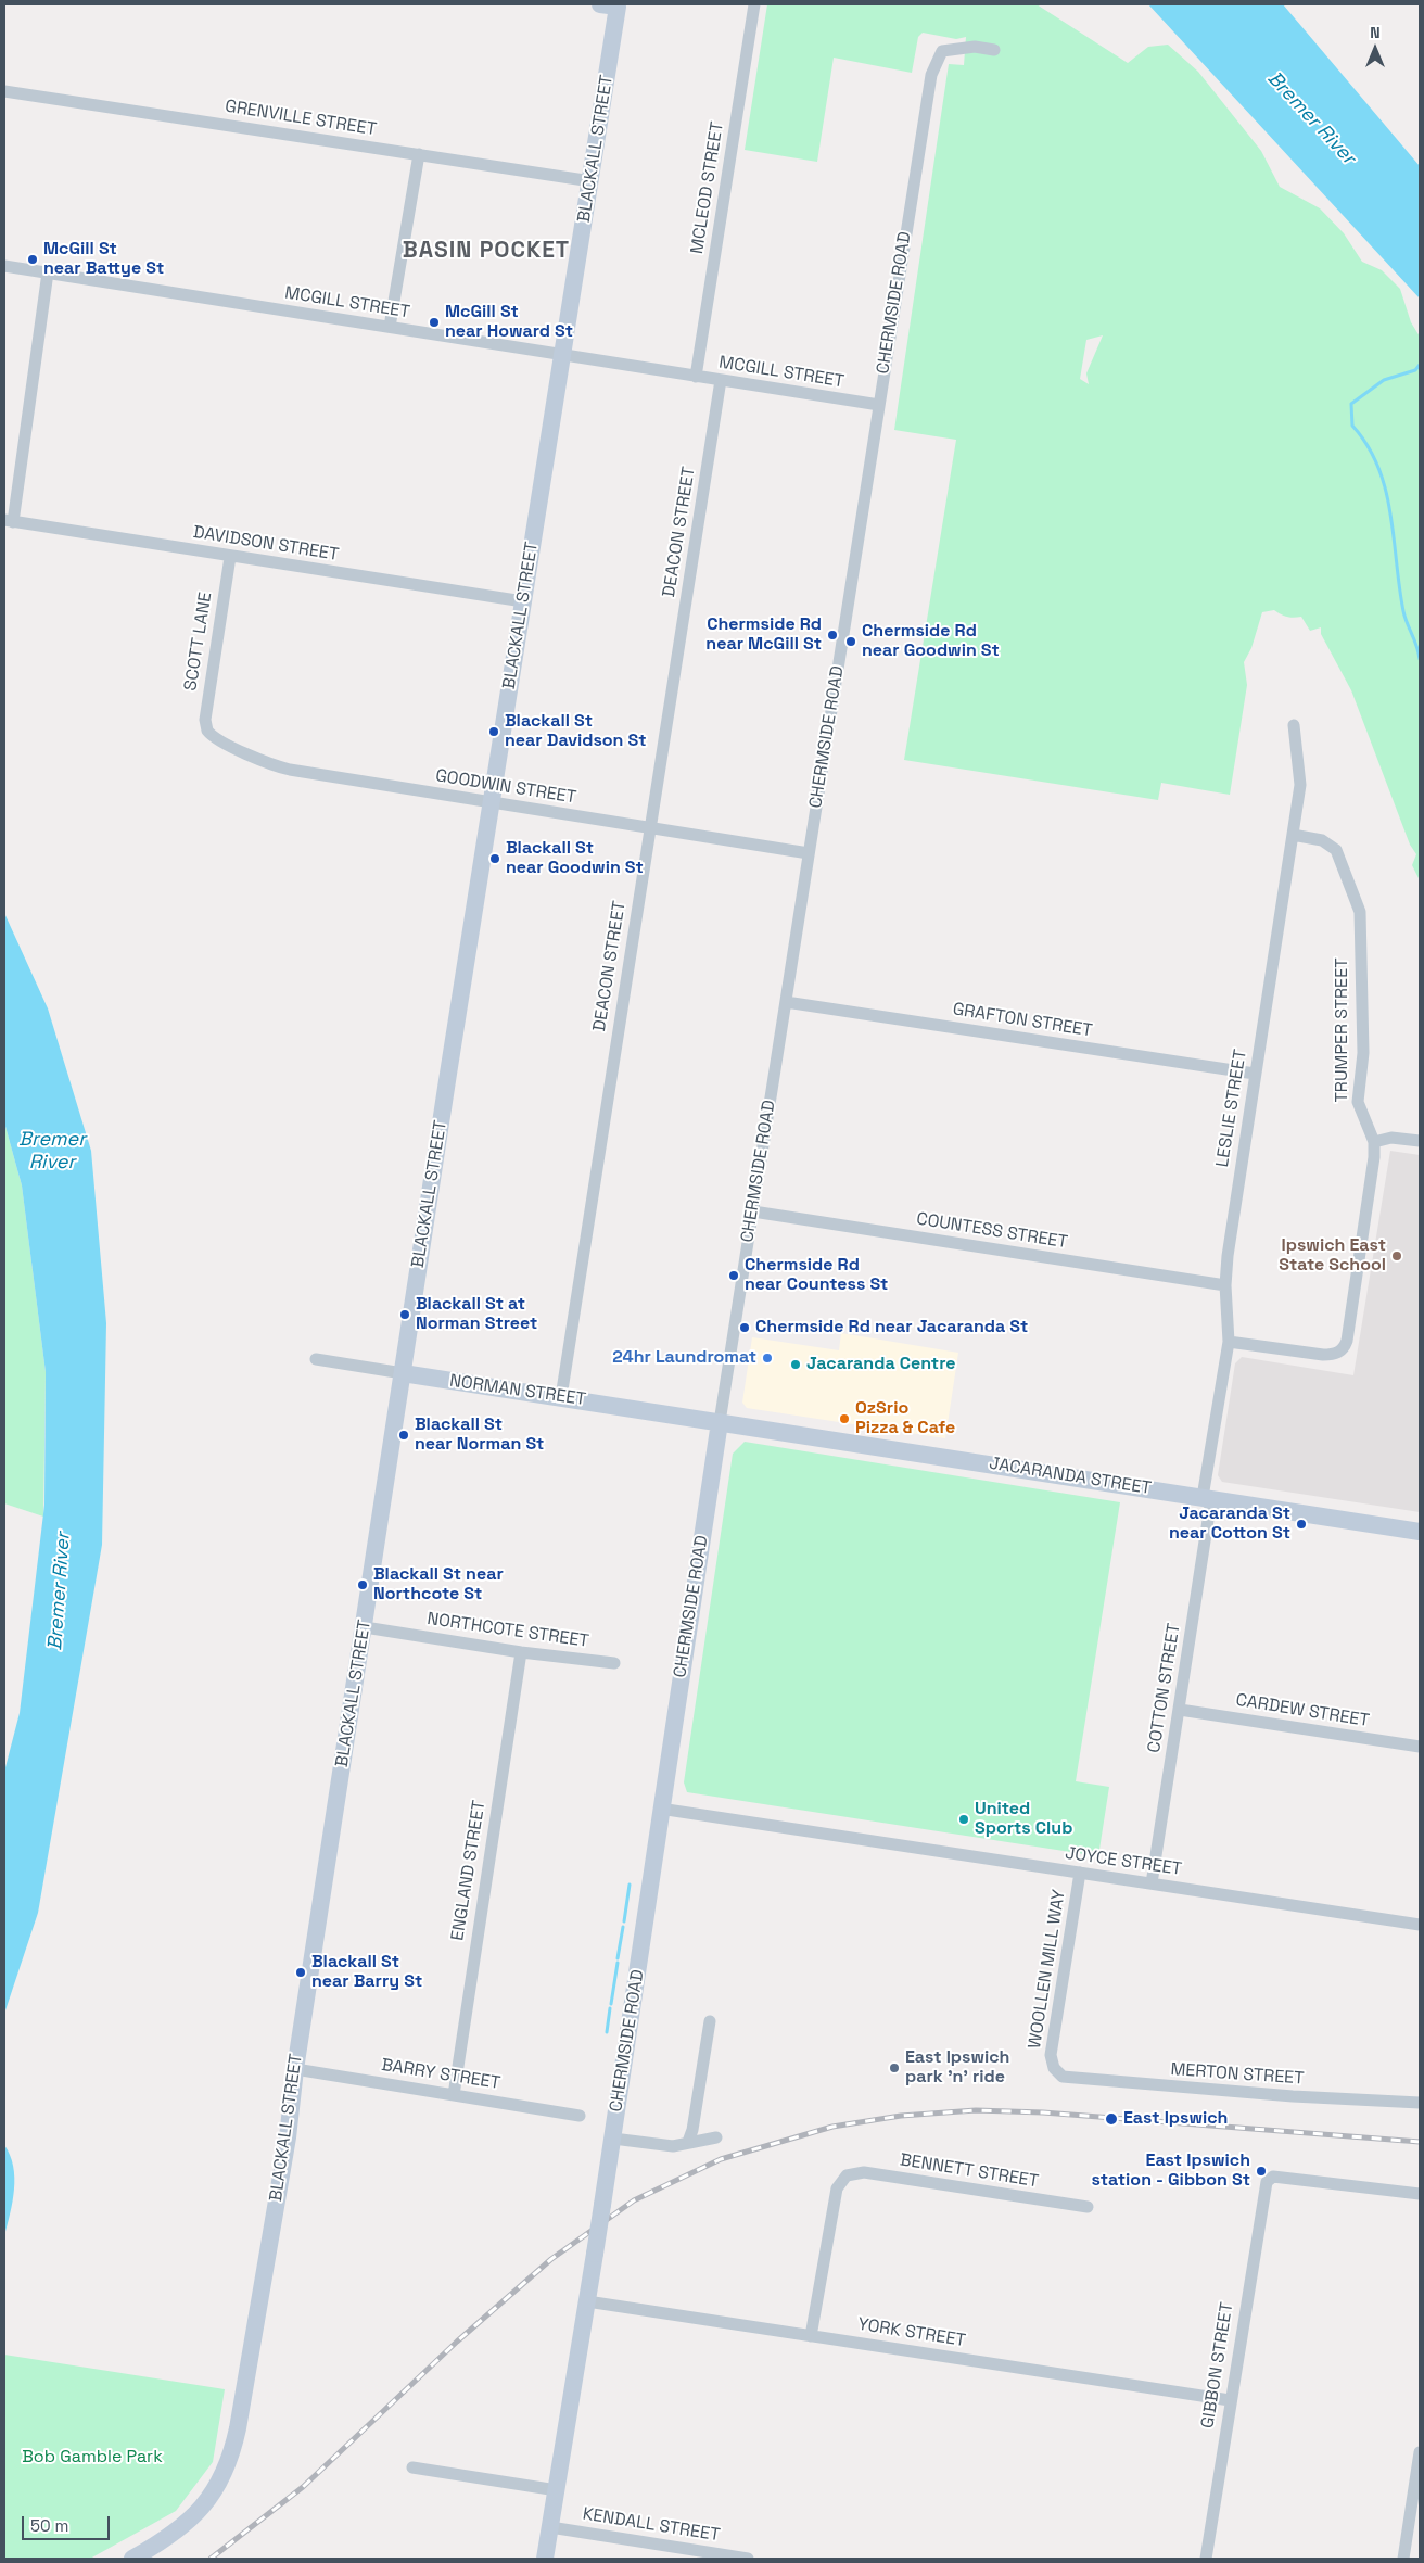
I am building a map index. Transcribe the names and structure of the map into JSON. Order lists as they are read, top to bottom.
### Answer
{
  "streets": {
    "street": [
      "GRENVILLE STREET",
      "BLACKALL STREET",
      "MCLEOD STREET",
      "MCGILL STREET",
      "CHERMSIDE ROAD",
      "DEACON STREET",
      "DAVIDSON STREET",
      "SCOTT LANE",
      "GOODWIN STREET",
      "GRAFTON STREET",
      "TRUMPER STREET",
      "LESLIE STREET",
      "COUNTESS STREET",
      "NORMAN STREET",
      "JACARANDA STREET",
      "NORTHCOTE STREET",
      "COTTON STREET",
      "CARDEW STREET",
      "JOYCE STREET",
      "ENGLAND STREET",
      "WOOLLEN MILL WAY",
      "BARRY STREET",
      "MERTON STREET",
      "BENNETT STREET",
      "YORK STREET",
      "GIBBON STREET",
      "KENDALL STREET"
    ]
  },
  "crossings": [
    ["GRENVILLE STREET", "BLACKALL STREET"],
    ["BLACKALL STREET", "MCGILL STREET"],
    ["BLACKALL STREET", "DAVIDSON STREET"],
    ["BLACKALL STREET", "GOODWIN STREET"],
    ["BLACKALL STREET", "NORMAN STREET"],
    ["BLACKALL STREET", "NORTHCOTE STREET"],
    ["BLACKALL STREET", "BARRY STREET"],
    ["MCLEOD STREET", "MCGILL STREET"],
    ["MCGILL STREET", "CHERMSIDE ROAD"],
    ["MCGILL STREET", "DEACON STREET"],
    ["CHERMSIDE ROAD", "GOODWIN STREET"],
    ["CHERMSIDE ROAD", "GRAFTON STREET"],
    ["CHERMSIDE ROAD", "COUNTESS STREET"],
    ["CHERMSIDE ROAD", "NORMAN STREET"],
    ["CHERMSIDE ROAD", "JACARANDA STREET"],
    ["CHERMSIDE ROAD", "JOYCE STREET"],
    ["CHERMSIDE ROAD", "YORK STREET"],
    ["CHERMSIDE ROAD", "KENDALL STREET"],
    ["DEACON STREET", "GOODWIN STREET"],
    ["DEACON STREET", "NORMAN STREET"],
    ["DAVIDSON STREET", "SCOTT LANE"],
    ["SCOTT LANE", "GOODWIN STREET"],
    ["GRAFTON STREET", "LESLIE STREET"],
    ["TRUMPER STREET", "LESLIE STREET"],
    ["LESLIE STREET", "COUNTESS STREET"],
    ["LESLIE STREET", "JACARANDA STREET"],
    ["LESLIE STREET", "COTTON STREET"],
    ["NORMAN STREET", "JACARANDA STREET"],
    ["JACARANDA STREET", "COTTON STREET"],
    ["NORTHCOTE STREET", "ENGLAND STREET"],
    ["COTTON STREET", "CARDEW STREET"],
    ["COTTON STREET", "JOYCE STREET"],
    ["JOYCE STREET", "WOOLLEN MILL WAY"],
    ["ENGLAND STREET", "BARRY STREET"],
    ["WOOLLEN MILL WAY", "MERTON STREET"],
    ["BENNETT STREET", "YORK STREET"],
    ["YORK STREET", "GIBBON STREET"]
  ],
  "districts": ["BASIN POCKET"],
  "water": ["Bremer River"],
  "parks": ["Bob Gamble Park"],
  "places": [
    "McGill St near Battye St",
    "McGill St near Howard St",
    "Chermside Rd near McGill St",
    "Chermside Rd near Goodwin St",
    "Blackall St near Davidson St",
    "Blackall St near Goodwin St",
    "Ipswich East State School",
    "Chermside Rd near Countess St",
    "Blackall St at Norman Street",
    "Chermside Rd near Jacaranda St",
    "24hr Laundromat",
    "Jacaranda Centre",
    "OzSrio Pizza & Cafe",
    "Blackall St near Norman St",
    "Jacaranda St near Cotton St",
    "Blackall St near Northcote St",
    "United Sports Club",
    "Blackall St near Barry St",
    "East Ipswich park 'n' ride",
    "East Ipswich",
    "East Ipswich station - Gibbon St"
  ],
  "scale_bar": "50 m",
  "north": "top"
}
